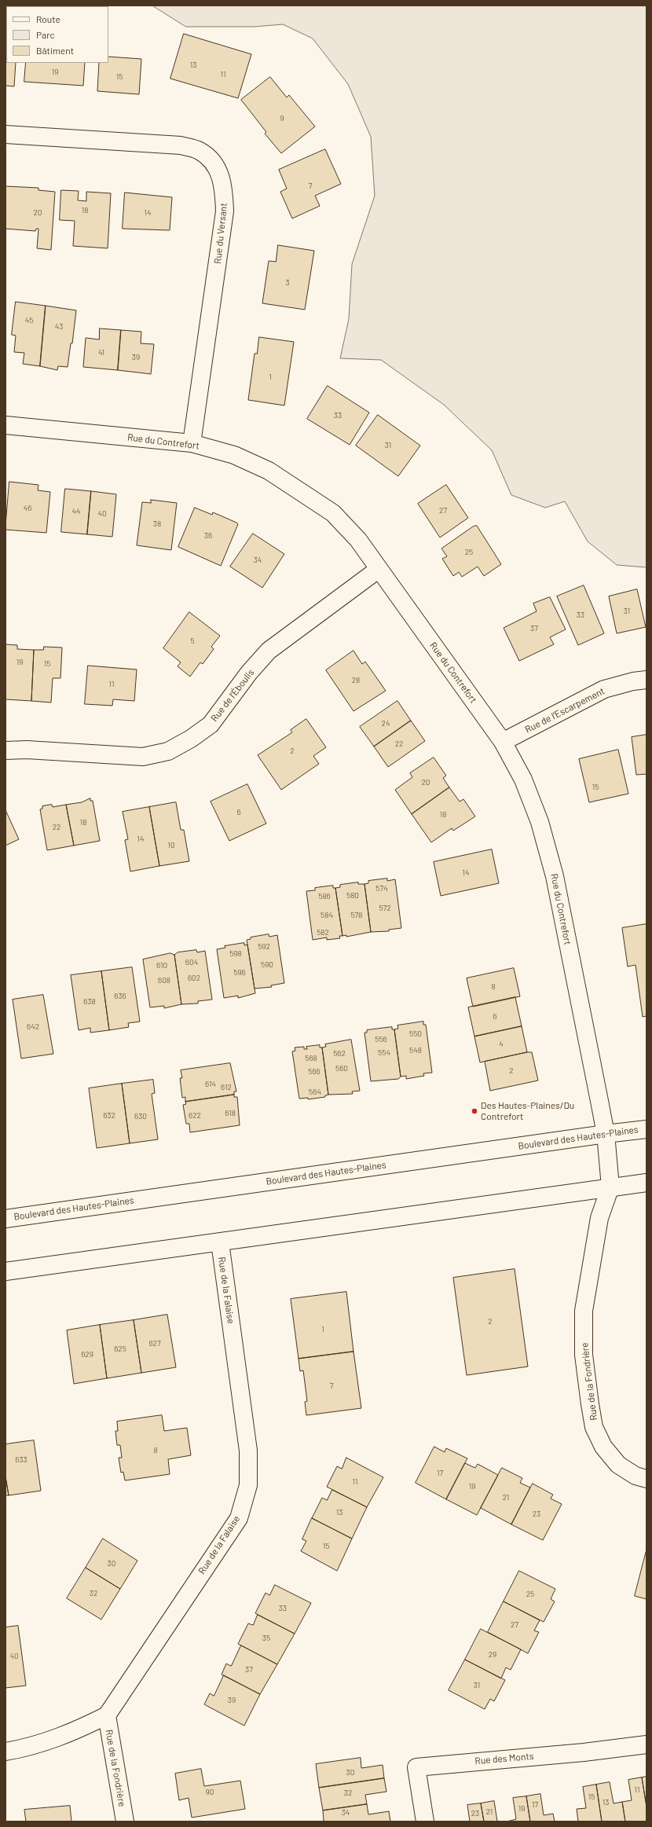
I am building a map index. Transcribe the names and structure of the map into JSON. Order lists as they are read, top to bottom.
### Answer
{
  "streets": {
    "street": [
      "Rue du Versant",
      "Rue du Contrefort",
      "Rue de l'Éboulis",
      "Rue de l'Escarpement",
      "Boulevard des Hautes-Plaines",
      "Rue de la Falaise",
      "Rue de la Fondrière",
      "Rue des Monts"
    ]
  },
  "crossings": [
    ["Rue du Versant", "Rue du Contrefort"],
    ["Rue du Contrefort", "Rue de l'Éboulis"],
    ["Rue du Contrefort", "Rue de l'Escarpement"],
    ["Rue du Contrefort", "Boulevard des Hautes-Plaines"],
    ["Rue du Contrefort", "Rue de la Fondrière"],
    ["Rue de la Falaise", "Rue de la Fondrière"]
  ],
  "places": ["Des Hautes-Plaines/Du Contrefort"],
  "house_numbers": [
    "13",
    "19",
    "11",
    "15",
    "9",
    "7",
    "18",
    "20",
    "14",
    "3",
    "45",
    "43",
    "41",
    "39",
    "1",
    "33",
    "31",
    "46",
    "27",
    "44",
    "40",
    "38",
    "36",
    "25",
    "34",
    "31",
    "33",
    "37",
    "5",
    "19",
    "15",
    "28",
    "11",
    "24",
    "22",
    "2",
    "20",
    "15",
    "6",
    "18",
    "18",
    "22",
    "14",
    "10",
    "14",
    "574",
    "580",
    "586",
    "572",
    "584",
    "578",
    "582",
    "592",
    "598",
    "604",
    "590",
    "610",
    "596",
    "602",
    "608",
    "8",
    "636",
    "638",
    "6",
    "642",
    "550",
    "556",
    "4",
    "548",
    "554",
    "562",
    "568",
    "560",
    "2",
    "566",
    "614",
    "612",
    "564",
    "618",
    "632",
    "622",
    "630",
    "2",
    "1",
    "627",
    "625",
    "629",
    "7",
    "8",
    "633",
    "17",
    "11",
    "19",
    "21",
    "13",
    "23",
    "15",
    "30",
    "32",
    "25",
    "33",
    "27",
    "35",
    "29",
    "40",
    "37",
    "31",
    "39",
    "30",
    "11",
    "90",
    "32",
    "15",
    "13",
    "17",
    "19",
    "21",
    "34",
    "23"
  ],
  "legend": ["Route", "Parc", "Bâtiment"]
}
